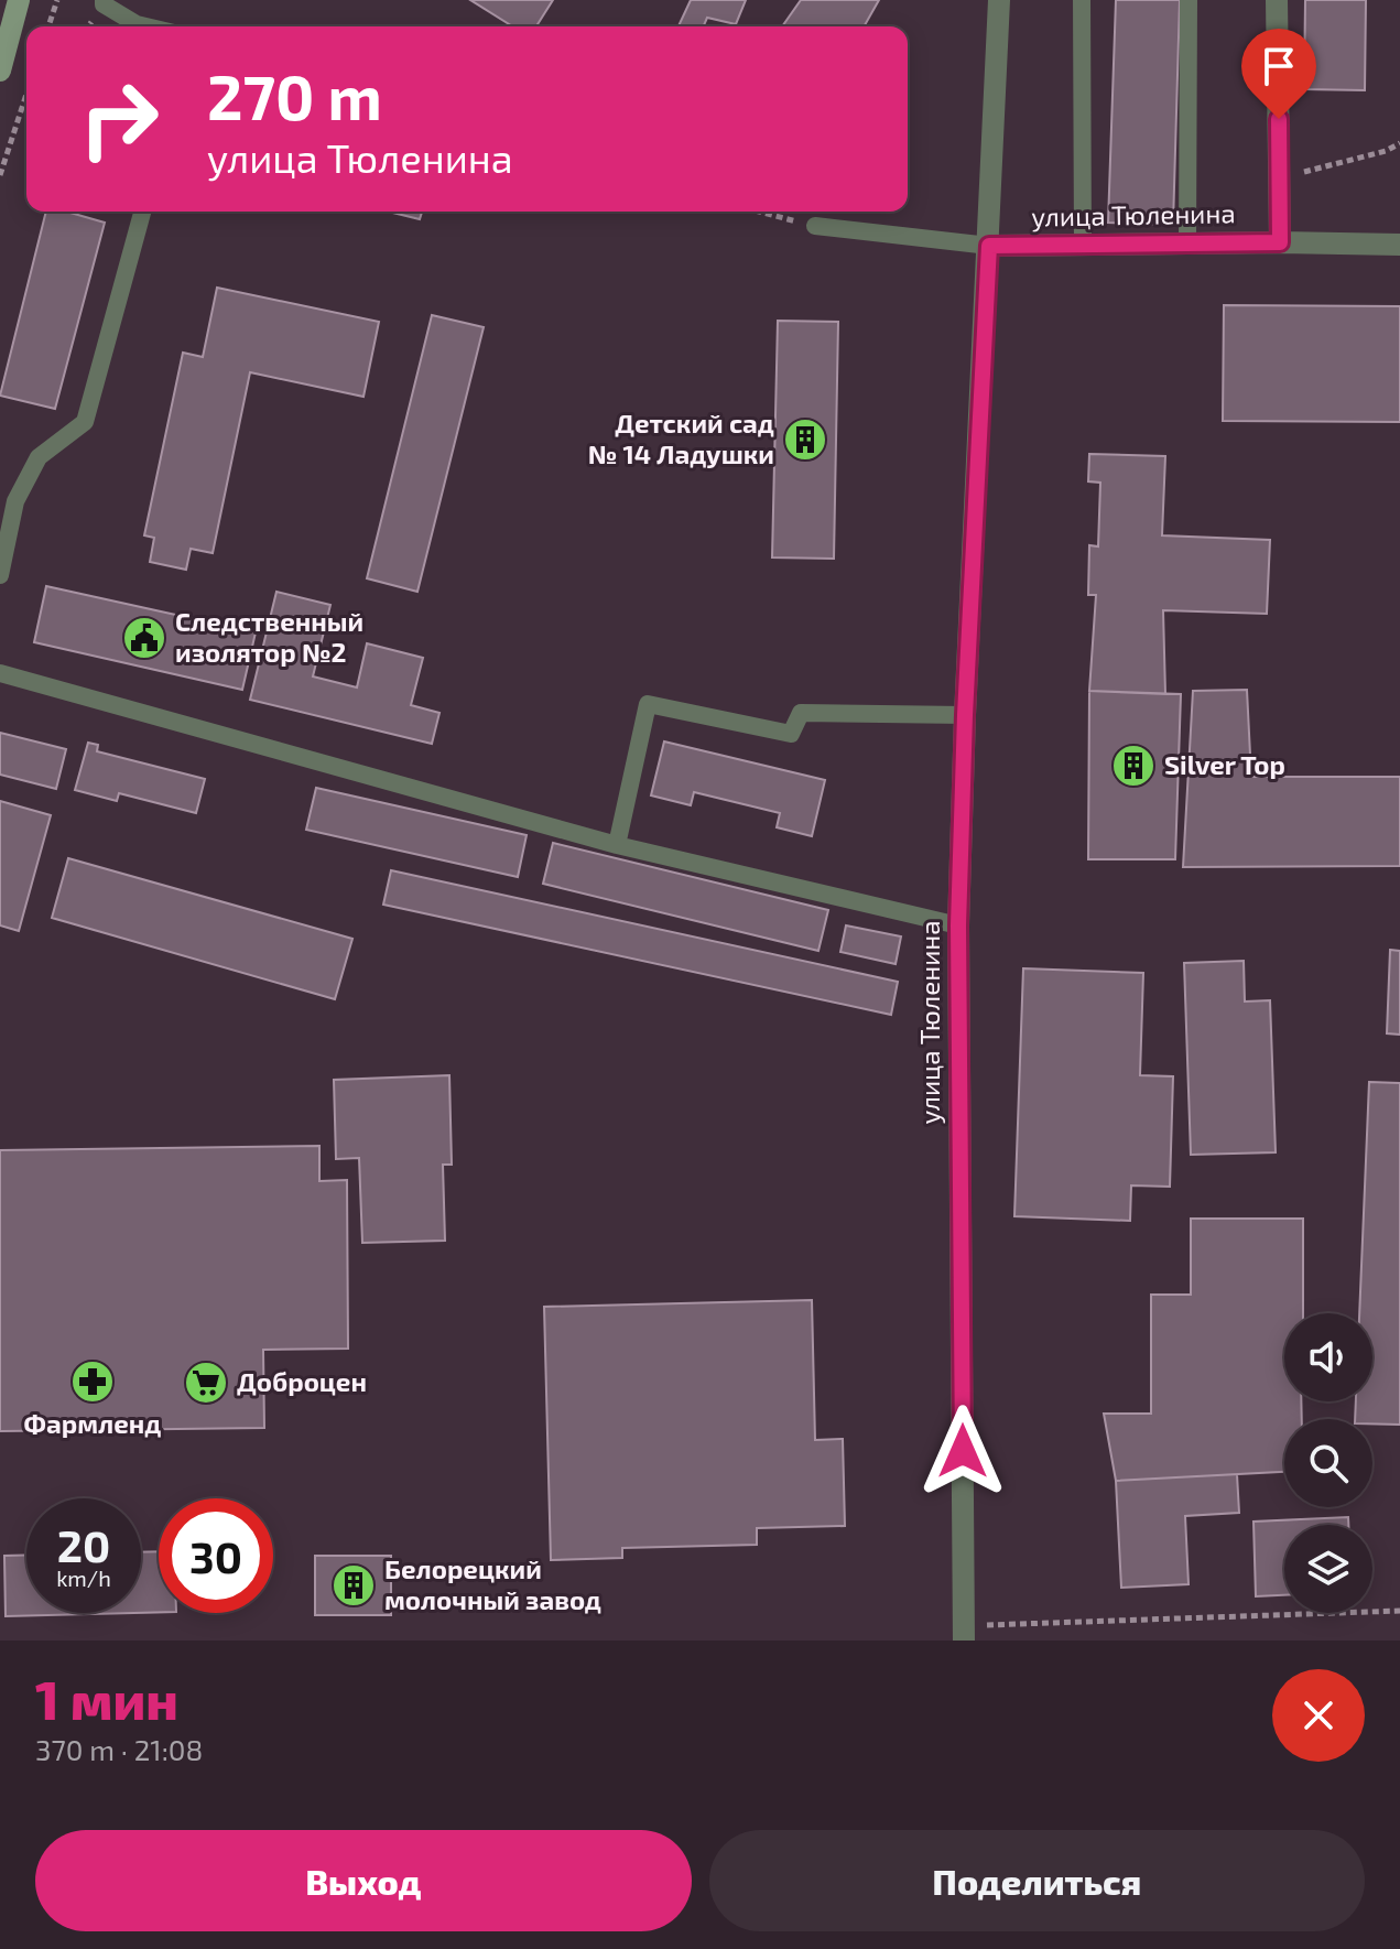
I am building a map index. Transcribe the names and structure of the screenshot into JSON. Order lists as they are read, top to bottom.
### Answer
{
  "streets": {
    "street": ["улица Тюленина"]
  },
  "places": {
    "building": ["Детский сад № 14 Ладушки", "Silver Top", "Белорецкий молочный завод"],
    "public building": ["Следственный изолятор №2"],
    "pharmacy": ["Фармленд"],
    "supermarket": ["Доброцен"]
  },
  "page": {
    "turn": ["270 m", "улица Тюленина"],
    "speed": "20 km/h",
    "limit": "30",
    "heading": ["1 мин", "370 m · 21:08"],
    "buttons": ["Выход", "Поделиться"]
  }
}
